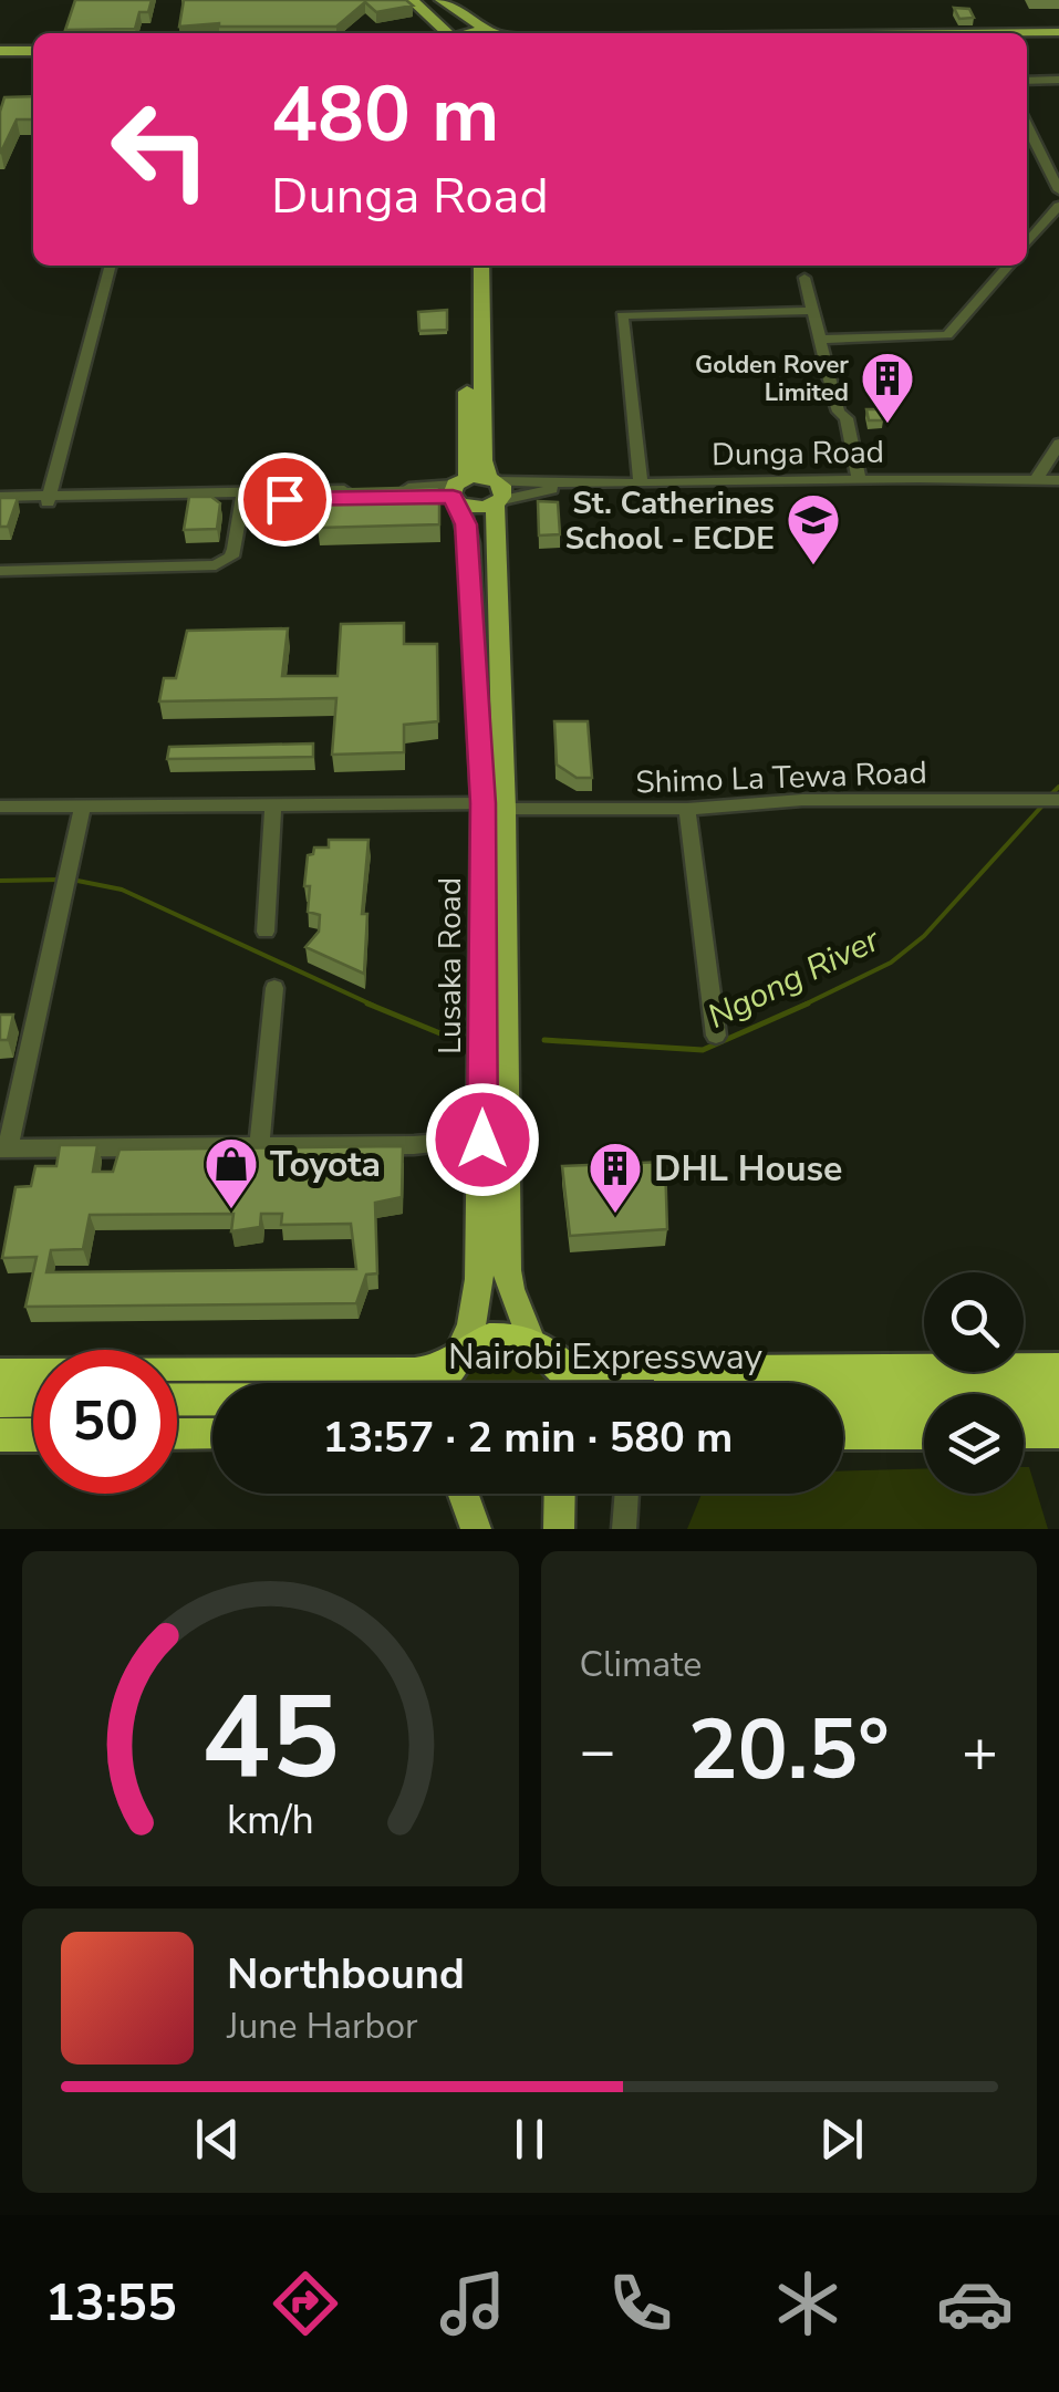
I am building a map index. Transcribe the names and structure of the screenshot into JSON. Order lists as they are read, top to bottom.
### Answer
{
  "streets": {
    "highway": ["Nairobi Expressway"],
    "main road": ["Lusaka Road"],
    "street": ["Dunga Road", "Shimo La Tewa Road"]
  },
  "crossings": [
    ["Dunga Road", "Lusaka Road"],
    ["Shimo La Tewa Road", "Lusaka Road"]
  ],
  "water": ["Ngong River"],
  "places": {
    "building": ["Golden Rover Limited", "DHL House"],
    "school or university": ["St. Catherines School - ECDE"],
    "shop": ["Toyota"]
  },
  "page": {
    "turn": ["480 m", "Dunga Road"],
    "limit": "50",
    "trip": "13:57 · 2 min · 580 m",
    "tile": "Climate",
    "heat": ["−", "20.5°", "+"],
    "song": ["Northbound", "June Harbor"],
    "tabs": "13:55",
    "gauge": ["45", "km/h"]
  }
}
